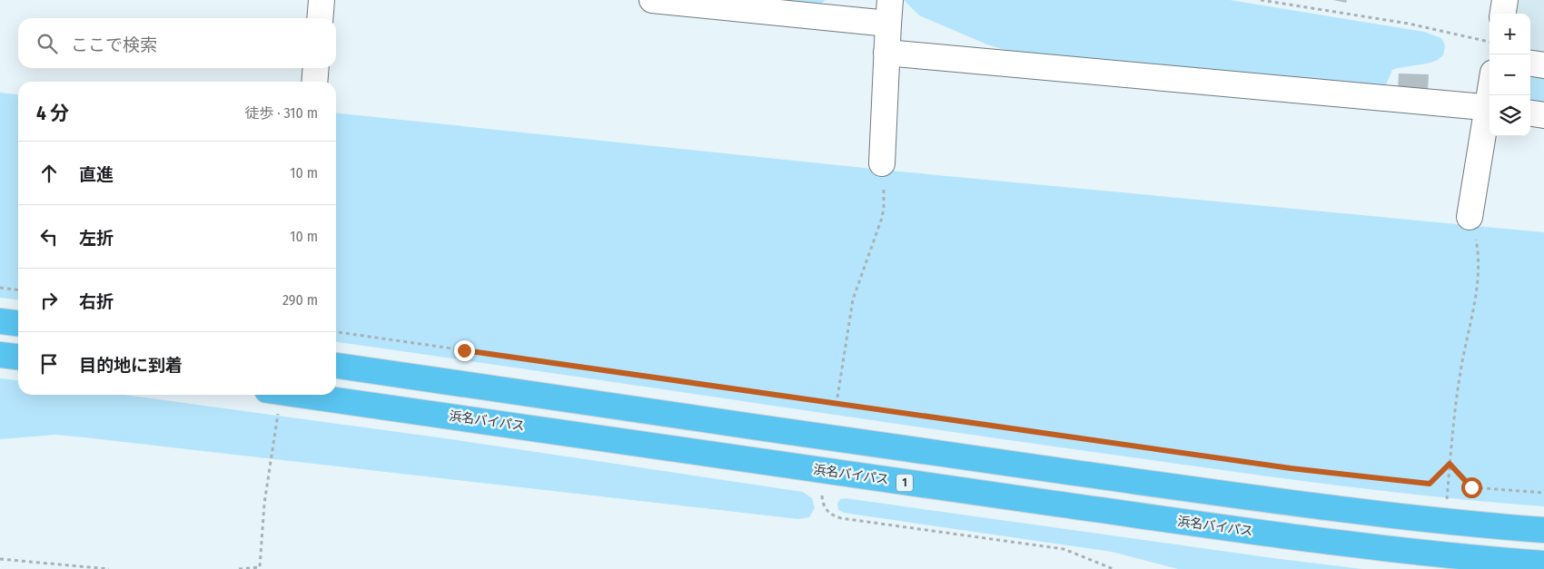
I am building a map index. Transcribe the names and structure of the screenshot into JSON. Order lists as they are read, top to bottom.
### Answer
{
  "streets": {
    "highway": ["浜名バイパス", "1"]
  },
  "page": {
    "map_buttons": ["+", "−"],
    "search": "ここで検索",
    "heading": ["4 分", "徒歩 · 310 m"],
    "list": [
      ["直進", "10 m"],
      ["左折", "10 m"],
      ["右折", "290 m"],
      "目的地に到着"
    ]
  }
}
